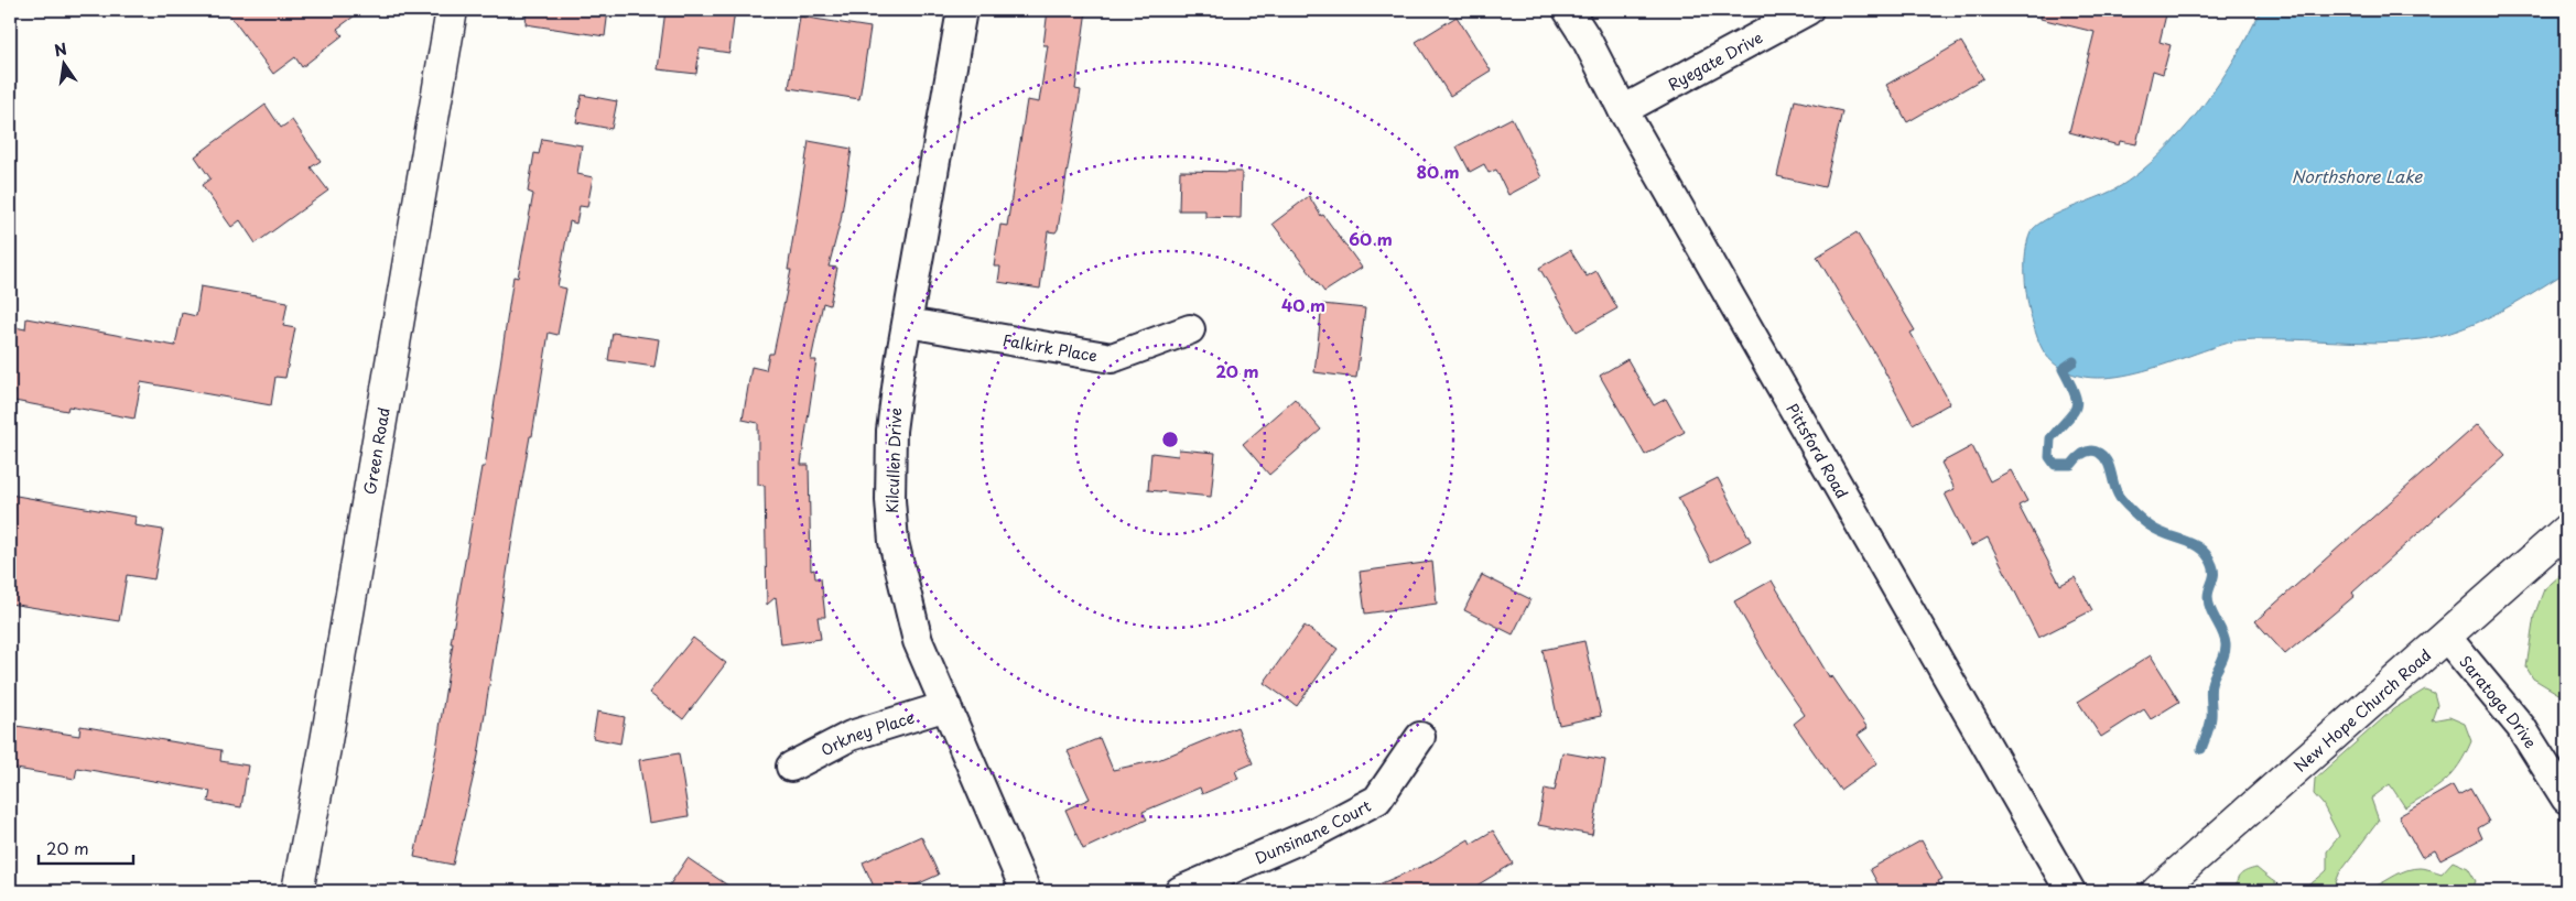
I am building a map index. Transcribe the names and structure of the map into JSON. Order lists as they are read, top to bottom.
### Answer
{
  "streets": {
    "street": [
      "Ryegate Drive",
      "Falkirk Place",
      "Green Road",
      "Pittsford Road",
      "Kilcullen Drive",
      "Saratoga Drive",
      "New Hope Church Road",
      "Orkney Place",
      "Dunsinane Court"
    ]
  },
  "crossings": [
    ["Ryegate Drive", "Pittsford Road"],
    ["Falkirk Place", "Kilcullen Drive"],
    ["Kilcullen Drive", "Orkney Place"],
    ["Saratoga Drive", "New Hope Church Road"]
  ],
  "water": ["Northshore Lake"],
  "scale_bar": "20 m",
  "north": "top",
  "rings": [
    "80 m",
    "60 m",
    "40 m",
    "20 m"
  ]
}
